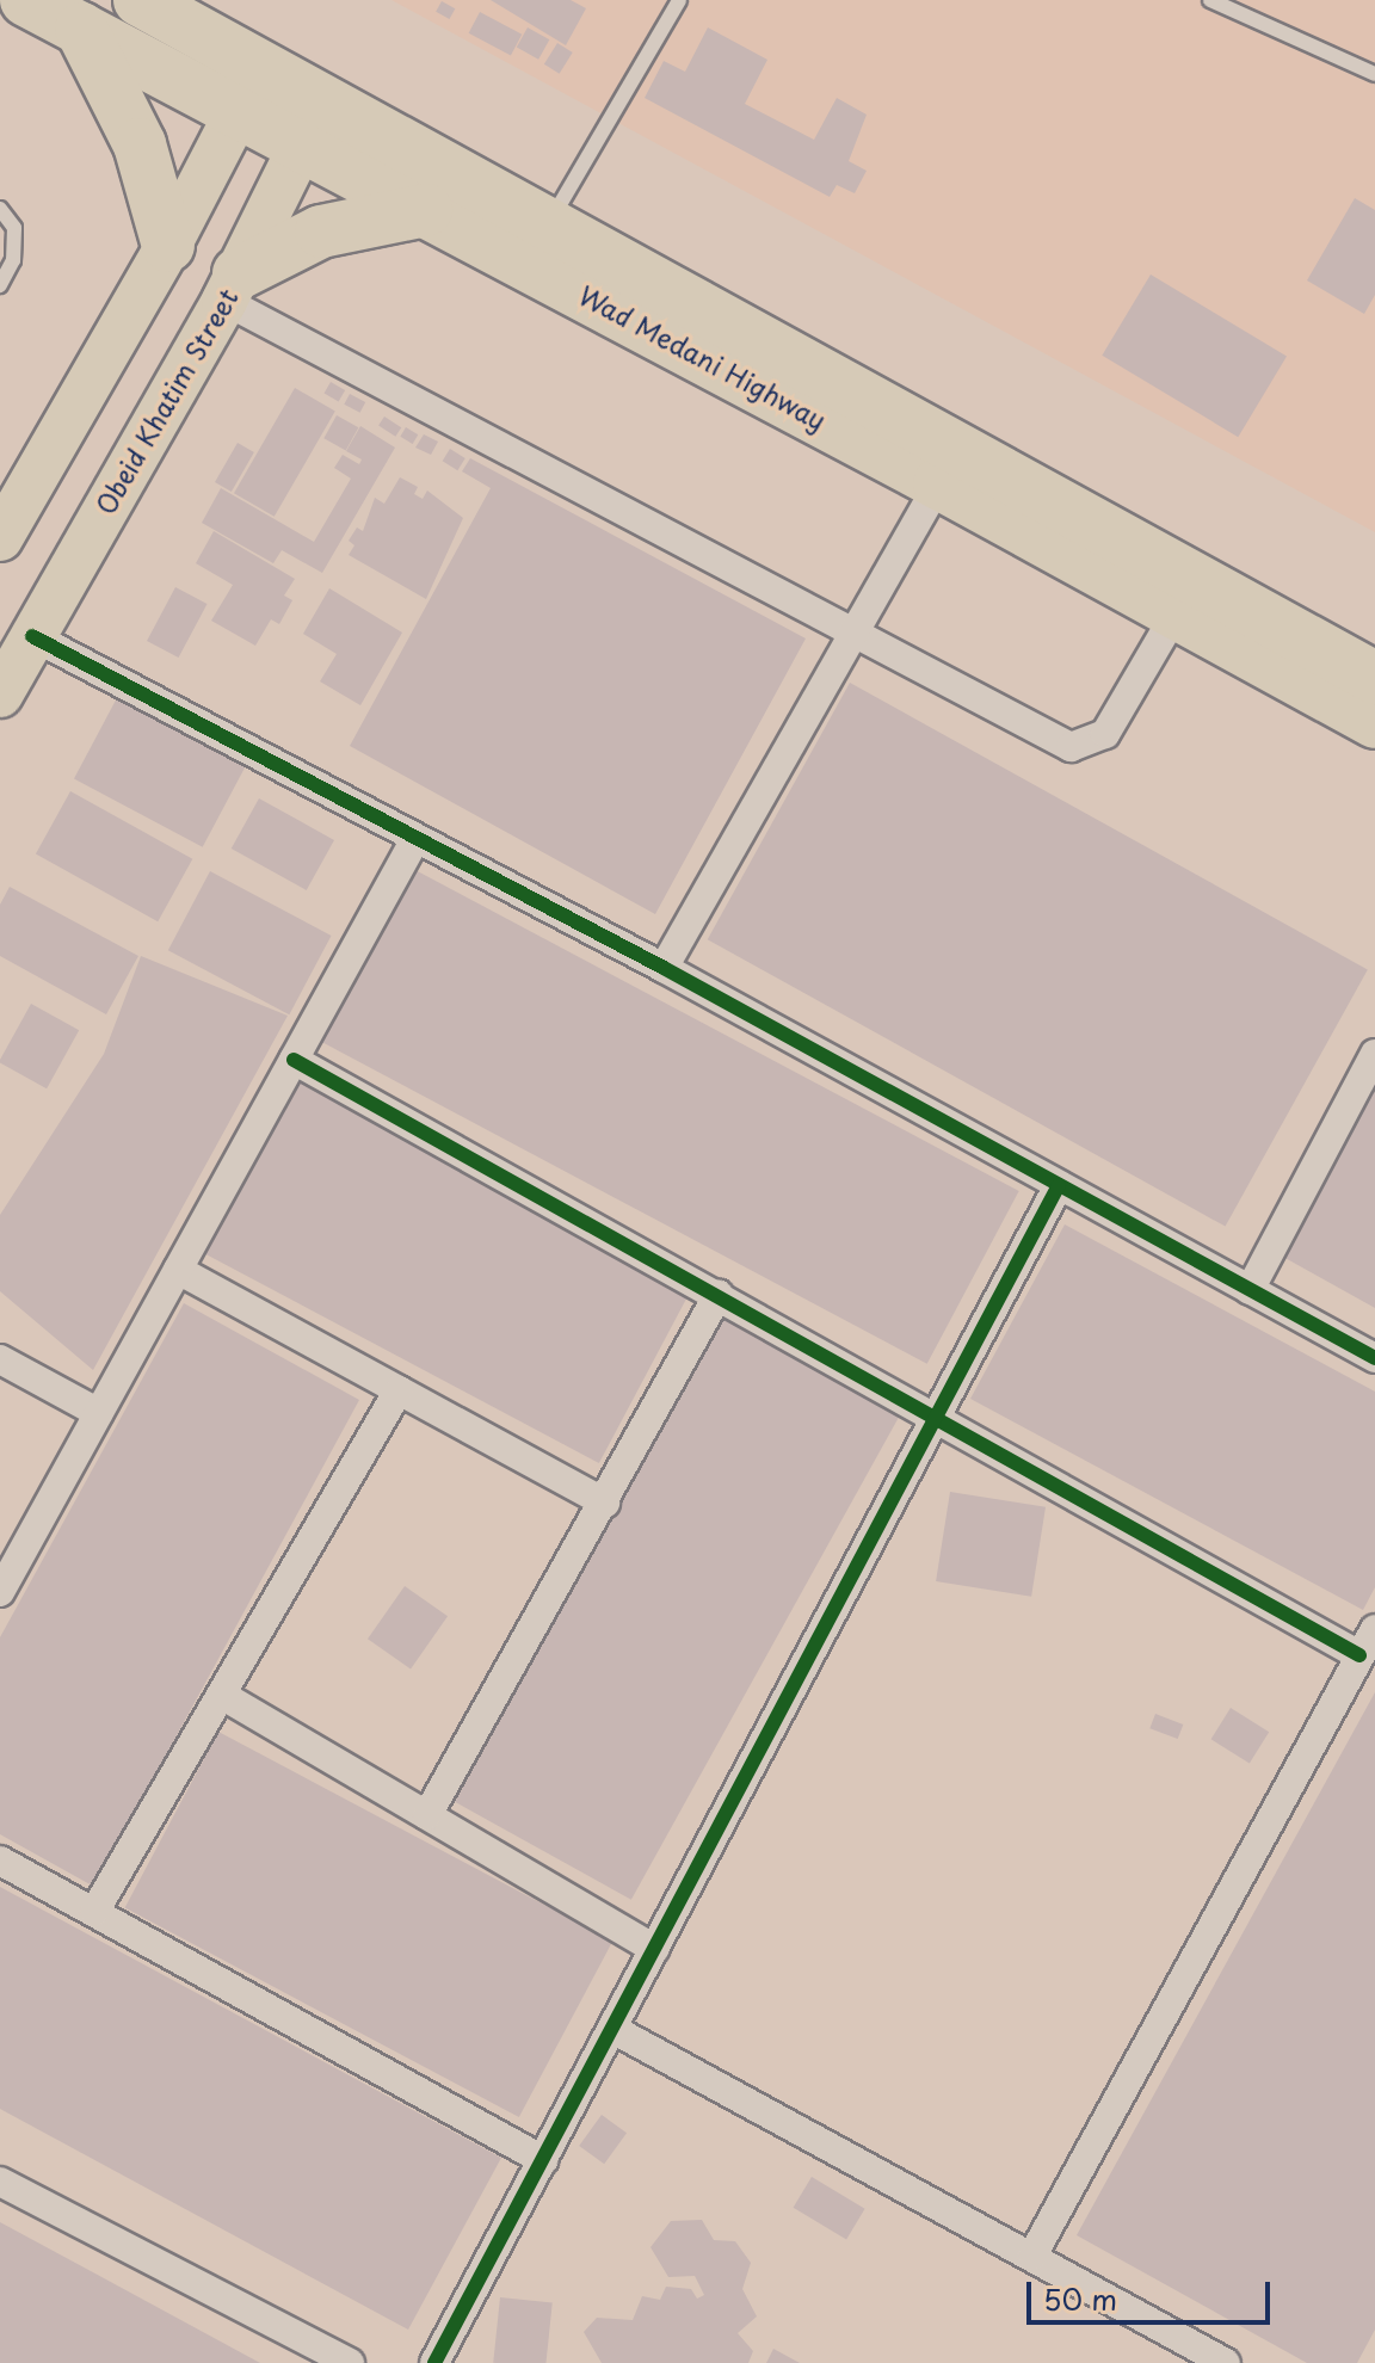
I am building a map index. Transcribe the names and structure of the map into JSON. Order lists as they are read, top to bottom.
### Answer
{
  "streets": {
    "highway": ["Wad Medani Highway"],
    "main road": ["Obeid Khatim Street"]
  },
  "crossings": [
    ["Wad Medani Highway", "Obeid Khatim Street"]
  ],
  "scale_bar": "50 m"
}
